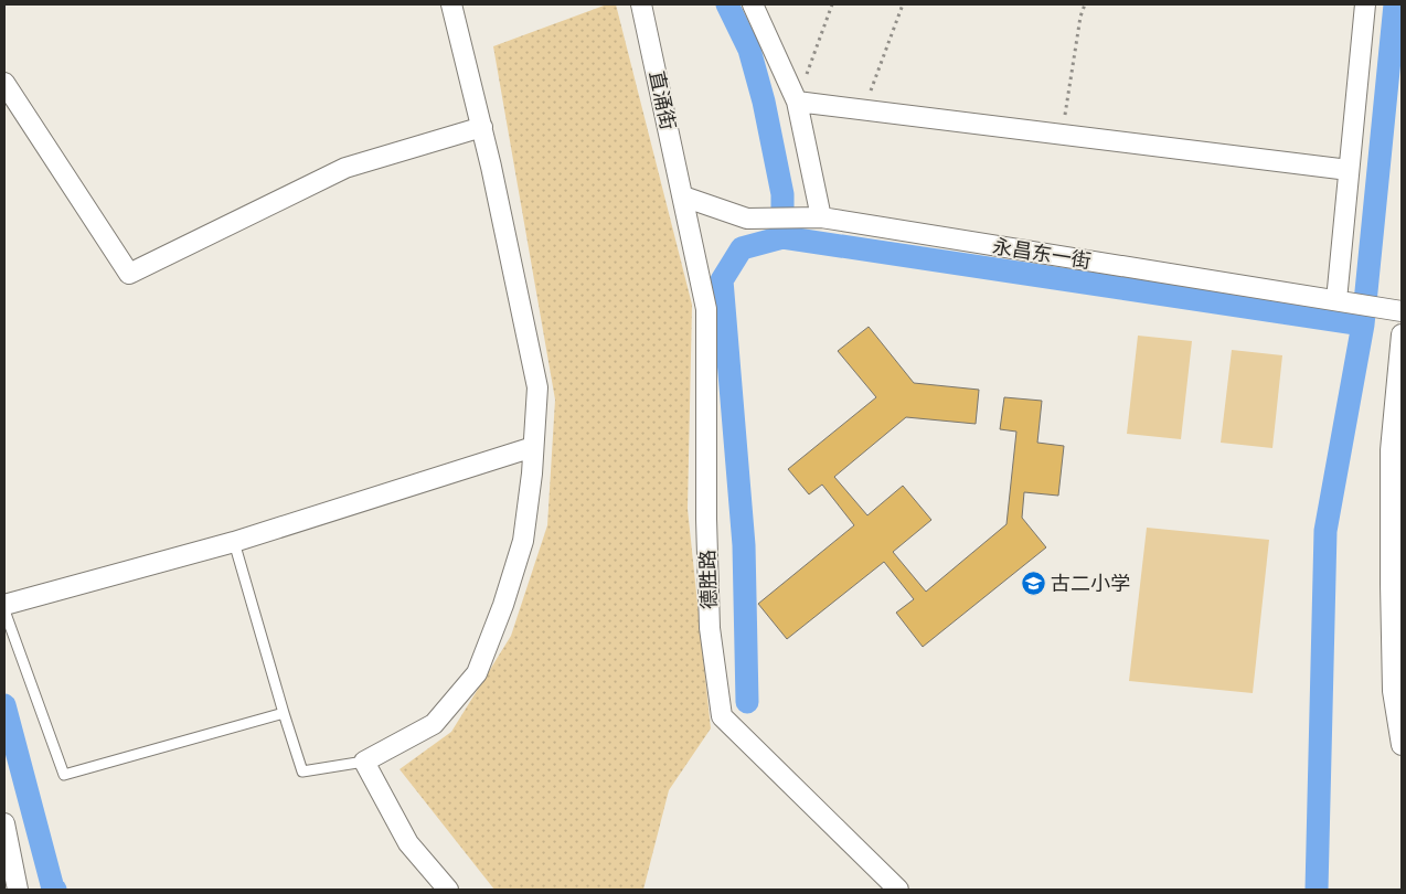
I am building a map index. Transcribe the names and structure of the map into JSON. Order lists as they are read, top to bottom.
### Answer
{
  "streets": {
    "street": ["直涌街", "永昌东一街", "德胜路"]
  },
  "crossings": [
    ["直涌街", "永昌东一街"],
    ["直涌街", "德胜路"],
    ["永昌东一街", "德胜路"]
  ],
  "places": {
    "school or university": ["古二小学"]
  }
}
